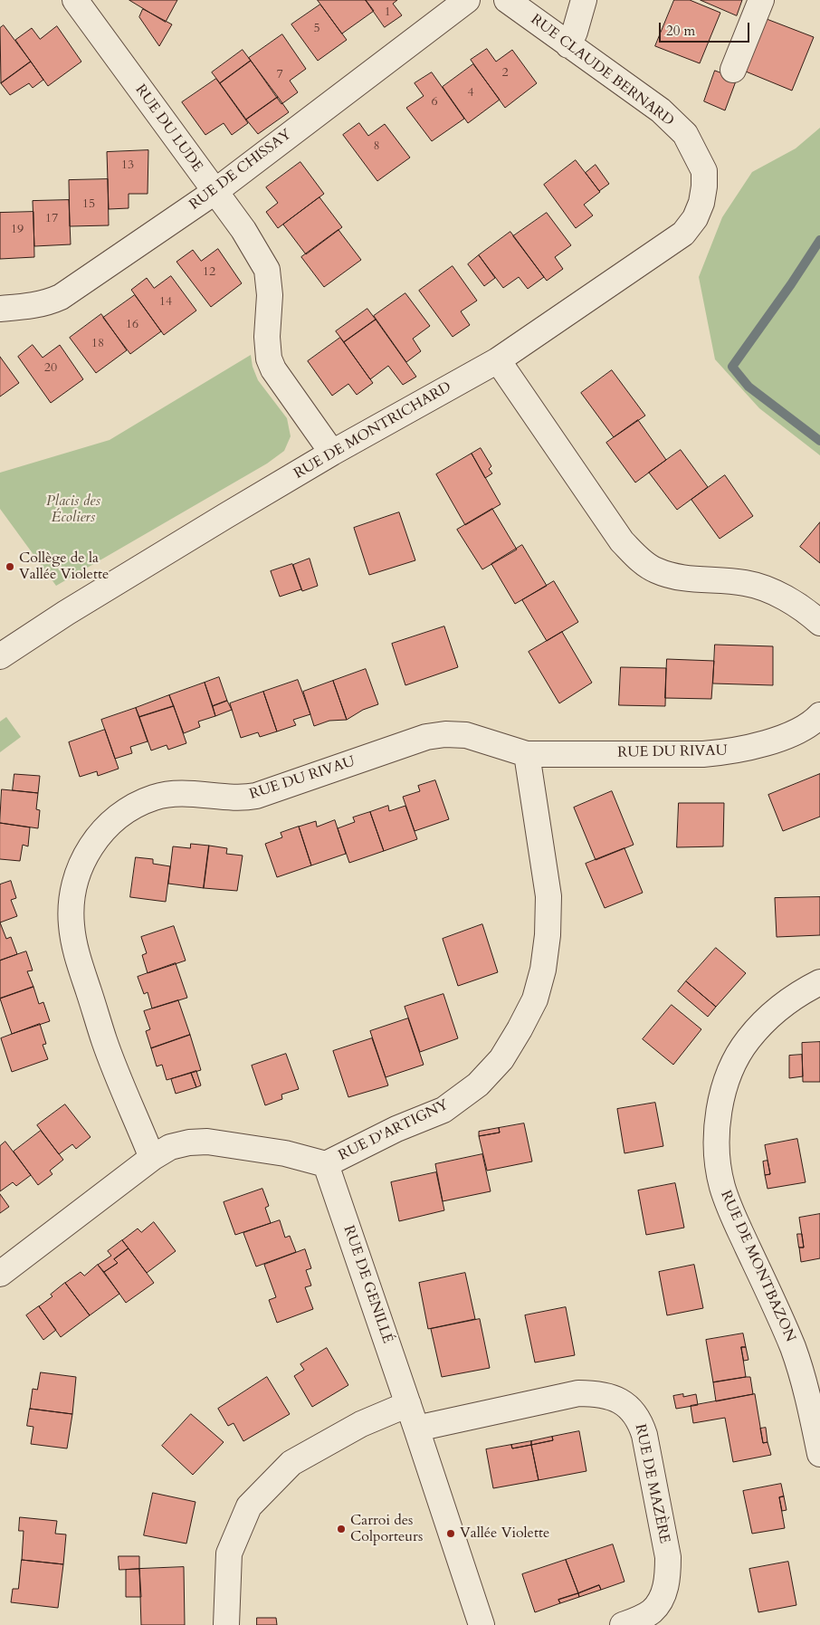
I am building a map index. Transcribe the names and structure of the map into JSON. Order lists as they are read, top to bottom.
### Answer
{
  "streets": {
    "street": [
      "RUE CLAUDE BERNARD",
      "RUE DU LUDE",
      "RUE DE CHISSAY",
      "RUE DE MONTRICHARD",
      "RUE DU RIVAU",
      "RUE D'ARTIGNY",
      "RUE DE MONTBAZON",
      "RUE DE GENILLÉ",
      "RUE DE MAZÈRE"
    ]
  },
  "crossings": [
    ["RUE CLAUDE BERNARD", "RUE DE MONTRICHARD"],
    ["RUE DU LUDE", "RUE DE CHISSAY"],
    ["RUE DU LUDE", "RUE DE MONTRICHARD"],
    ["RUE DU RIVAU", "RUE D'ARTIGNY"],
    ["RUE D'ARTIGNY", "RUE DE GENILLÉ"],
    ["RUE DE GENILLÉ", "RUE DE MAZÈRE"]
  ],
  "parks": ["Placis des Écoliers"],
  "places": ["Collège de la Vallée Violette", "Carroi des Colporteurs", "Vallée Violette"],
  "house_numbers": [
    "1",
    "5",
    "2",
    "7",
    "4",
    "6",
    "8",
    "13",
    "15",
    "17",
    "19",
    "12",
    "14",
    "16",
    "18",
    "20"
  ],
  "scale_bar": "20 m"
}
